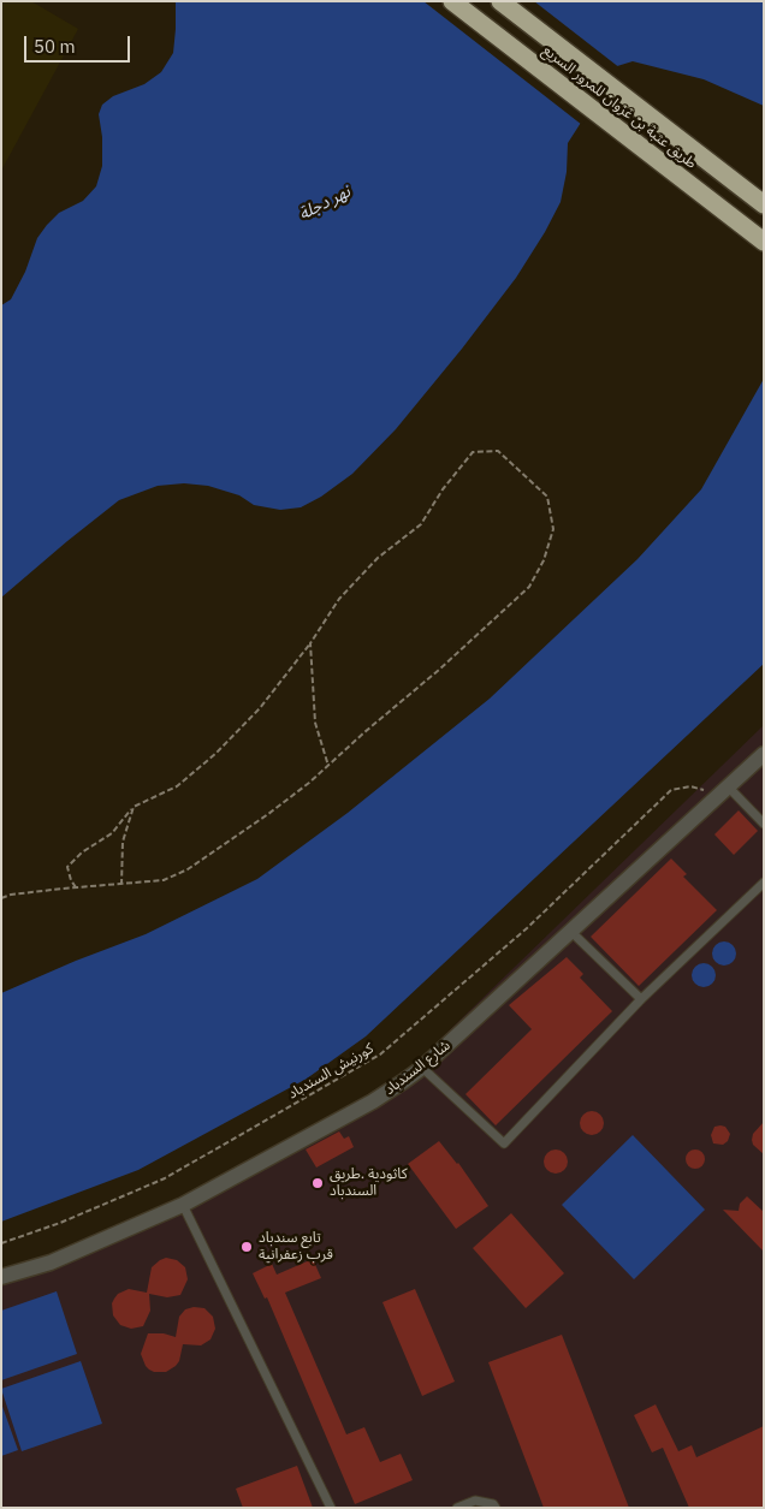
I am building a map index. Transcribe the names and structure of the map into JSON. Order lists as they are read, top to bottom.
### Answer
{
  "streets": {
    "highway": ["طريق عتبة بن غزوان للمرور السريع"],
    "street": ["شارع السندباد"],
    "path": ["كورنيش السندباد"]
  },
  "crossings": [
    ["شارع السندباد", "كورنيش السندباد"]
  ],
  "water": ["نهر دجلة"],
  "places": ["كاثودية .طريق السندباد", "تابع سندباد قرب زعفرانية"],
  "scale_bar": "50 m"
}
